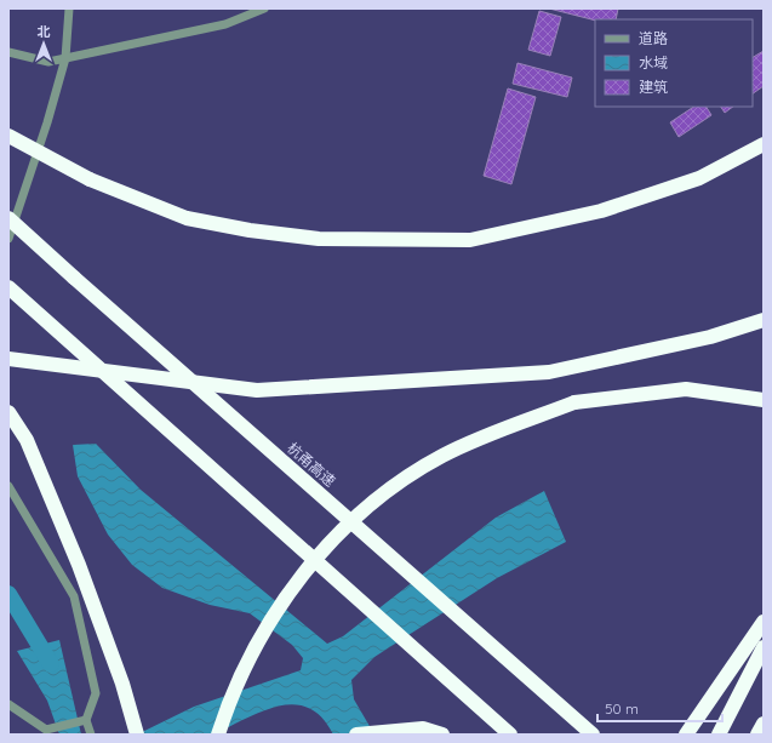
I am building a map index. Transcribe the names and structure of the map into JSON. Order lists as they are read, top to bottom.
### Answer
{
  "streets": {
    "highway": ["杭甬高速"]
  },
  "legend": ["道路", "水域", "建筑"],
  "scale_bar": "50 m",
  "north": "top"
}
